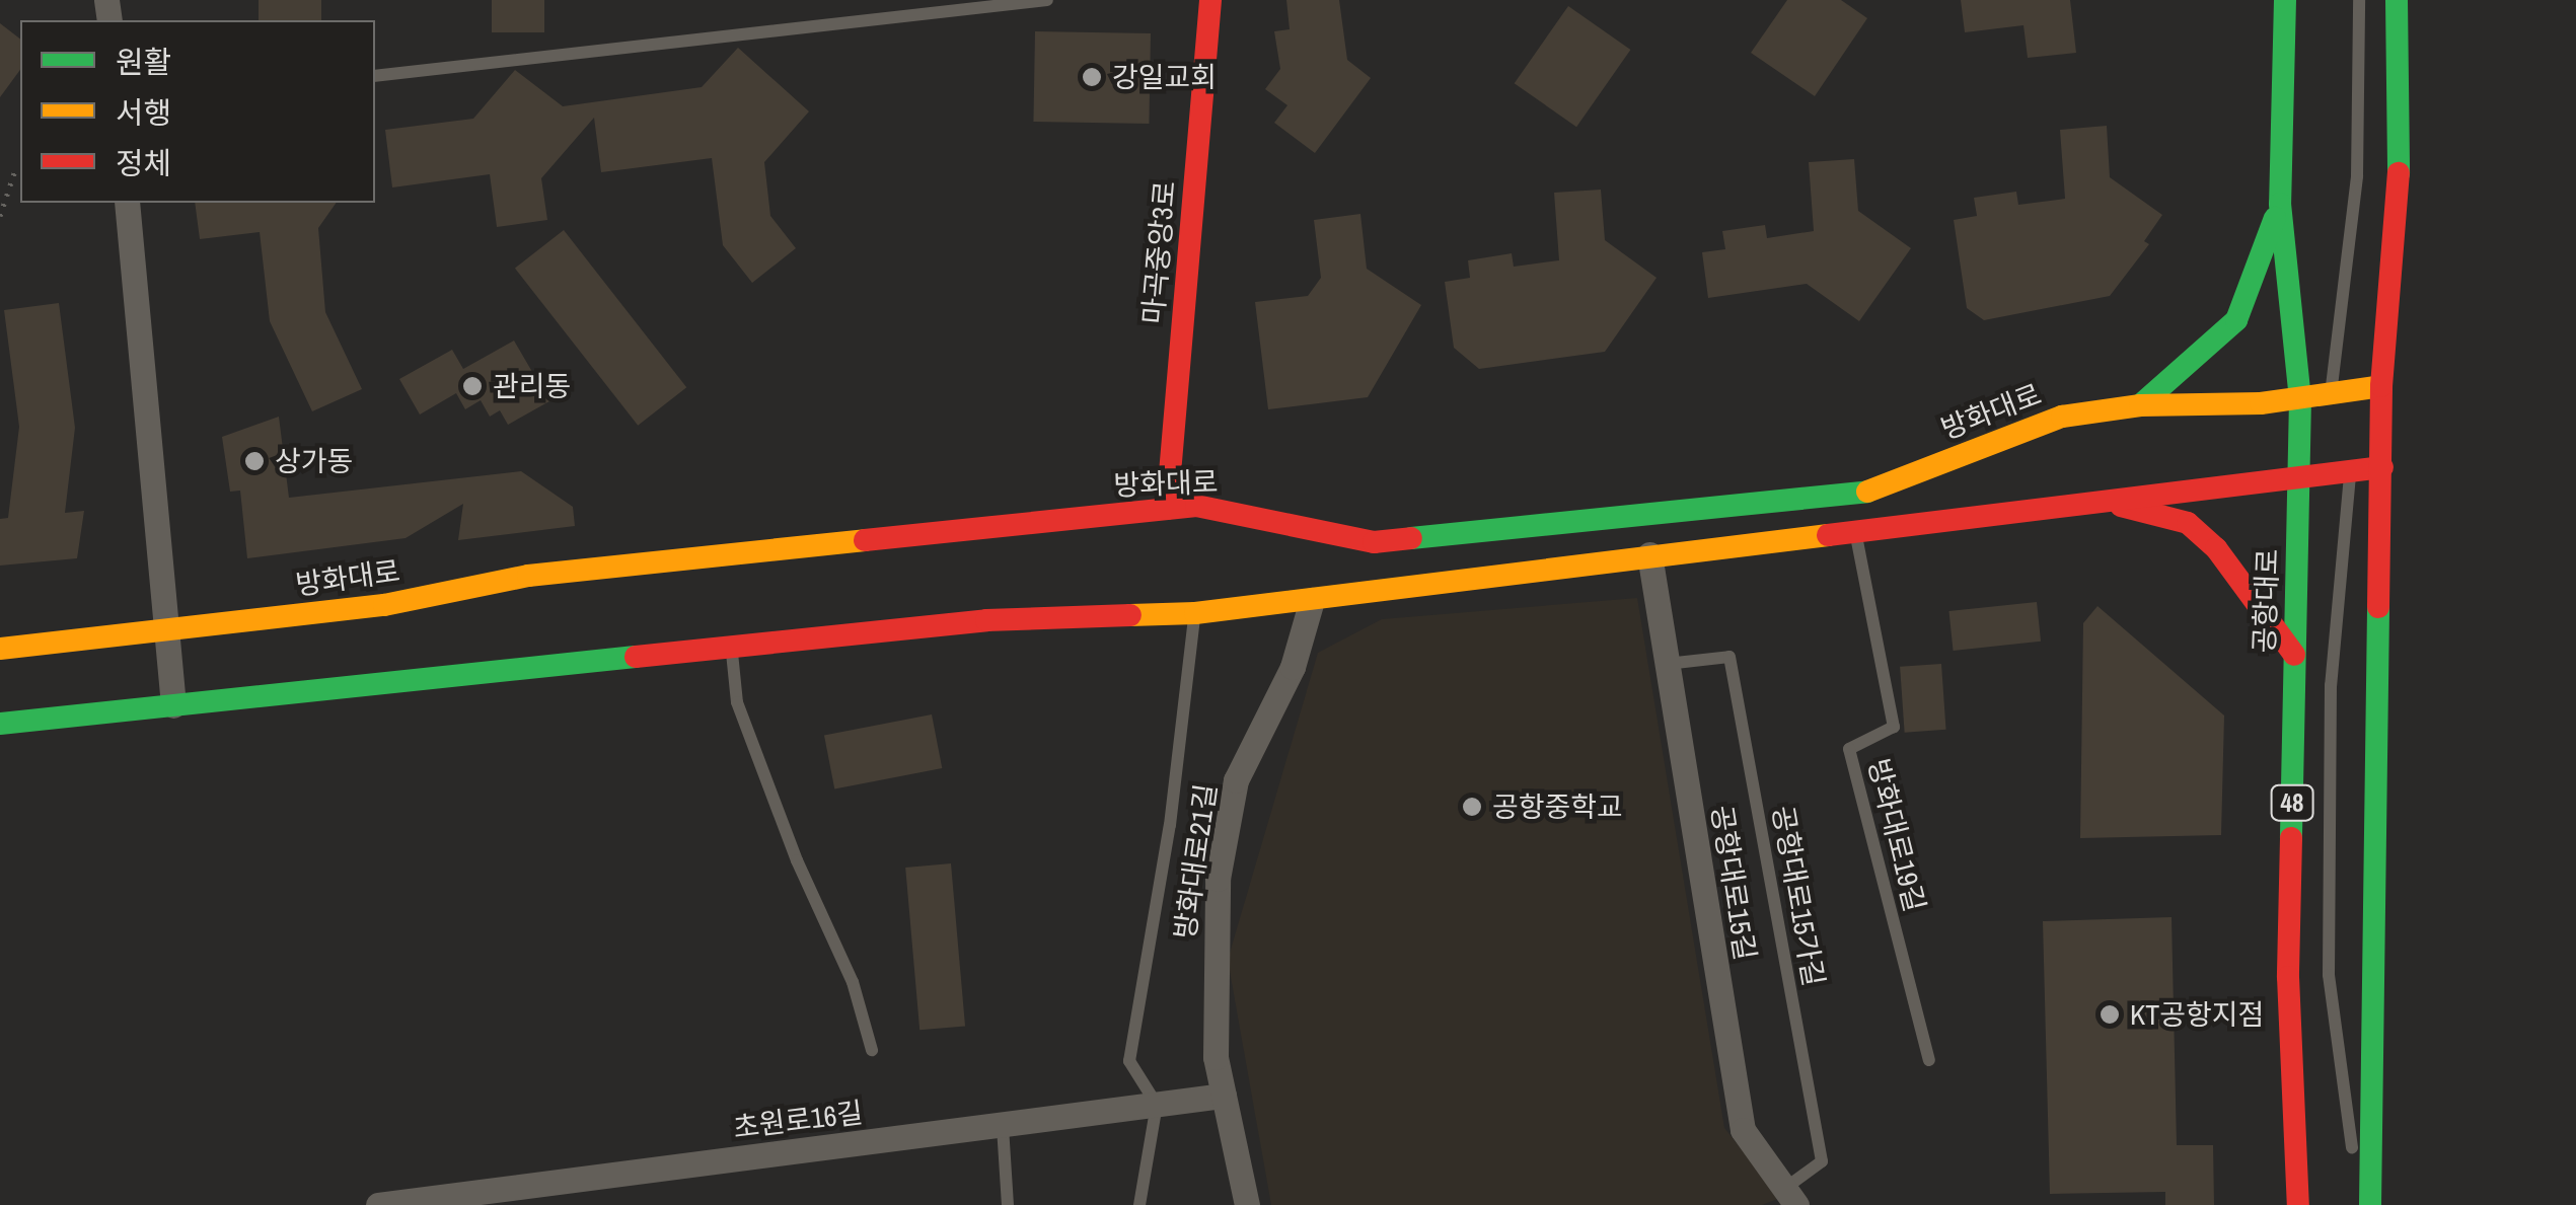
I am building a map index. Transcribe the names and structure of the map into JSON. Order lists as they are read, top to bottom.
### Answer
{
  "streets": {
    "main road": [
      "마곡중앙3로",
      "방화대로",
      "공항대로",
      "48"
    ],
    "street": ["방화대로21길", "공항대로15길", "초원로16길"],
    "lane": ["방화대로19길", "공항대로15가길"]
  },
  "crossings": [
    ["마곡중앙3로", "방화대로"],
    ["방화대로", "공항대로"],
    ["방화대로21길", "초원로16길"],
    ["공항대로15길", "공항대로15가길"]
  ],
  "places": [
    "강일교회",
    "관리동",
    "상가동",
    "공항중학교",
    "KT공항지점"
  ],
  "legend": ["원활", "서행", "정체"]
}
